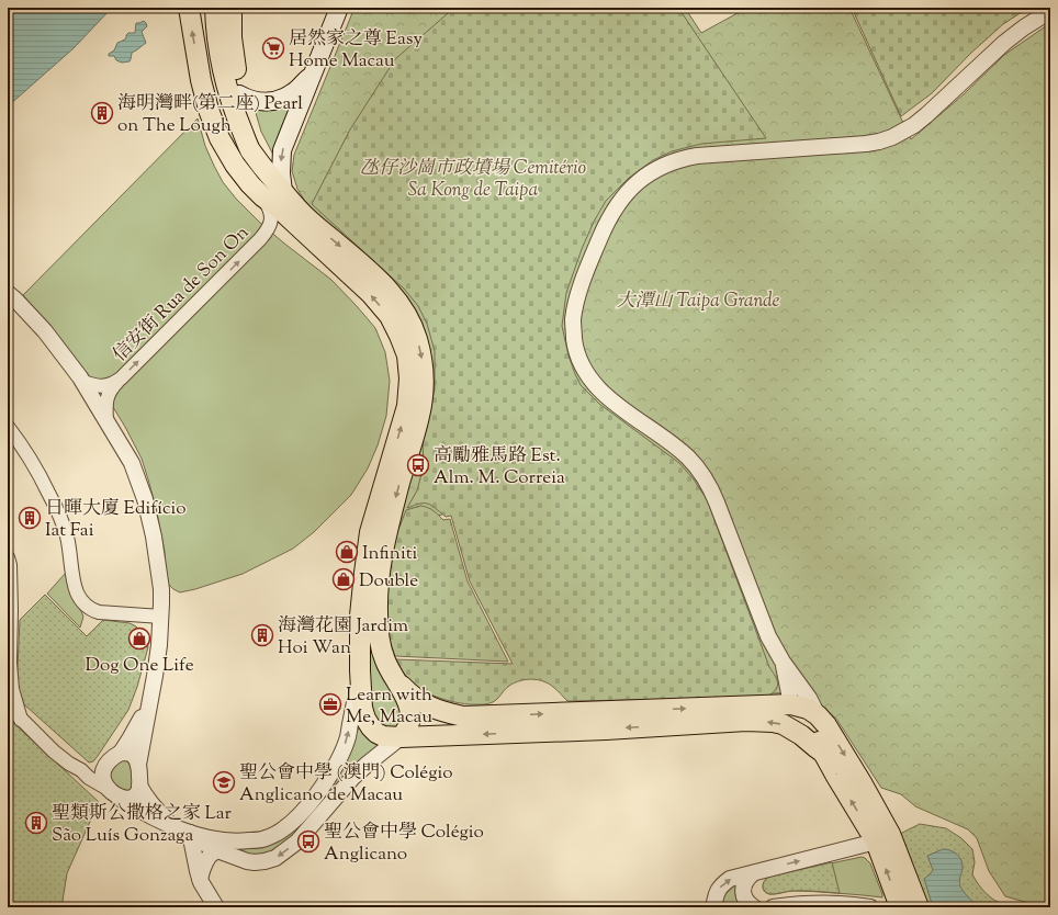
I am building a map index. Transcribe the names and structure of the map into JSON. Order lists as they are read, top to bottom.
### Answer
{
  "streets": {
    "street": ["信安街 Rua de Son On"]
  },
  "one_way": ["信安街 Rua de Son On"],
  "parks": ["氹仔沙崗市政墳場 Cemitério Sa Kong de Taipa", "大潭山 Taipa Grande"],
  "places": {
    "supermarket": ["居然家之尊 Easy Home Macau"],
    "building": [
      "海明灣畔(第二座) Pearl on The Lough",
      "日暉大廈 Edifício Iat Fai",
      "海灣花園 Jardim Hoi Wan",
      "聖類斯公撒格之家 Lar São Luís Gonzaga"
    ],
    "bus stop": ["高勵雅馬路 Est. Alm. M. Correia", "聖公會中學 Colégio Anglicano"],
    "shop": ["Infiniti", "Double", "Dog One Life"],
    "office": ["Learn with Me, Macau"],
    "school or university": ["聖公會中學 (澳門) Colégio Anglicano de Macau"]
  }
}
